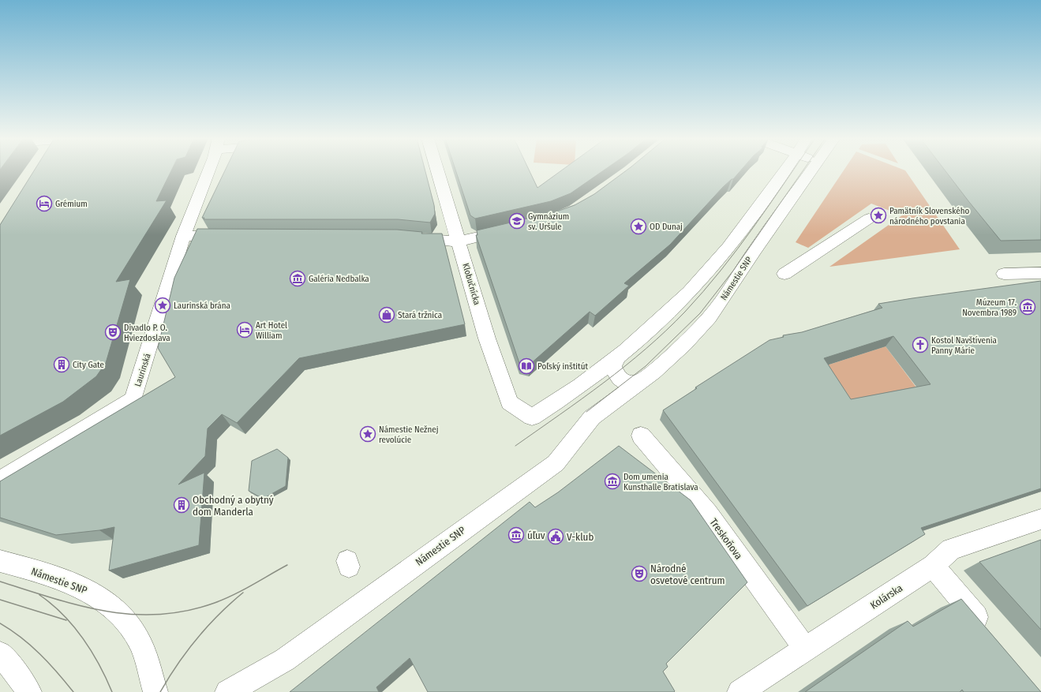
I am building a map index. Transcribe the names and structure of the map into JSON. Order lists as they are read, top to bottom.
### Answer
{
  "streets": {
    "street": [
      "Námestie SNP",
      "Klobučnícka",
      "Laurinská",
      "Treskoňova",
      "Kolárska"
    ]
  },
  "crossings": [
    ["Treskoňova", "Kolárska"]
  ],
  "places": {
    "hotel": ["Grémium", "Art Hotel William"],
    "place": [
      "Pamätník Slovenského národného povstania",
      "OD Dunaj",
      "Laurinská brána",
      "Námestie Nežnej revolúcie"
    ],
    "school or university": ["Gymnázium sv. Uršule"],
    "museum": [
      "Galéria Nedbalka",
      "Múzeum 17. Novembra 1989",
      "Dom umenia Kunsthalle Bratislava",
      "úľuv"
    ],
    "shop": ["Stará tržnica"],
    "theatre": ["Divadlo P. O. Hviezdoslava", "Národné osvetové centrum"],
    "church": ["Kostol Navštívenia Panny Márie"],
    "building": ["City Gate", "Obchodný a obytný dom Manderla"],
    "library": ["Poľský inštitút"],
    "public building": ["V-klub"]
  }
}
